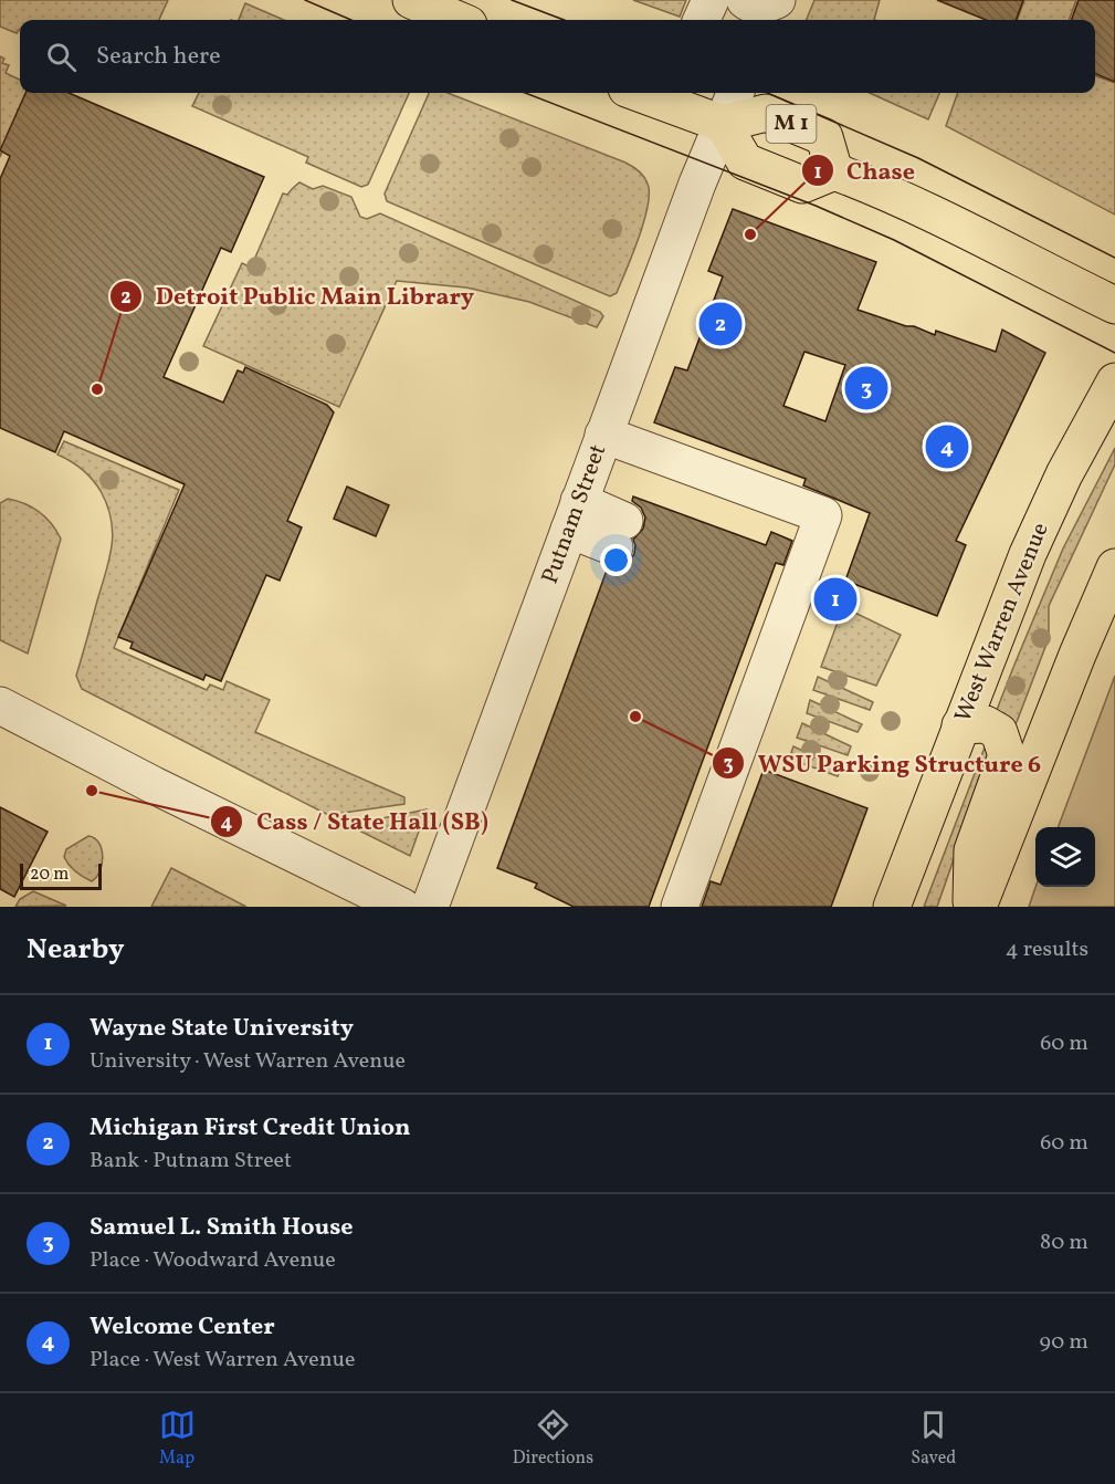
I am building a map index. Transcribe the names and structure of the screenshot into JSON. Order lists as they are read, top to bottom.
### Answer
{
  "streets": {
    "main road": ["M 1", "West Warren Avenue"],
    "street": ["Putnam Street"]
  },
  "crossings": [
    ["M 1", "Putnam Street"]
  ],
  "places": [
    "Chase",
    "Detroit Public Main Library",
    "WSU Parking Structure 6",
    "Cass / State Hall (SB)"
  ],
  "scale_bar": "20 m",
  "page": {
    "search": "Search here",
    "pins": [
      "2",
      "3",
      "4",
      "1"
    ],
    "scale": "20 m",
    "heading": ["Nearby", "4 results"],
    "list": [
      {
        "mark": "1",
        "name": "Wayne State University",
        "note": "University · West Warren Avenue",
        "value": "60 m"
      },
      {
        "mark": "2",
        "name": "Michigan First Credit Union",
        "note": "Bank · Putnam Street",
        "value": "60 m"
      },
      {
        "mark": "3",
        "name": "Samuel L. Smith House",
        "note": "Place · Woodward Avenue",
        "value": "80 m"
      },
      {
        "mark": "4",
        "name": "Welcome Center",
        "note": "Place · West Warren Avenue",
        "value": "90 m"
      }
    ],
    "nav": ["Map", "Directions", "Saved"]
  }
}
